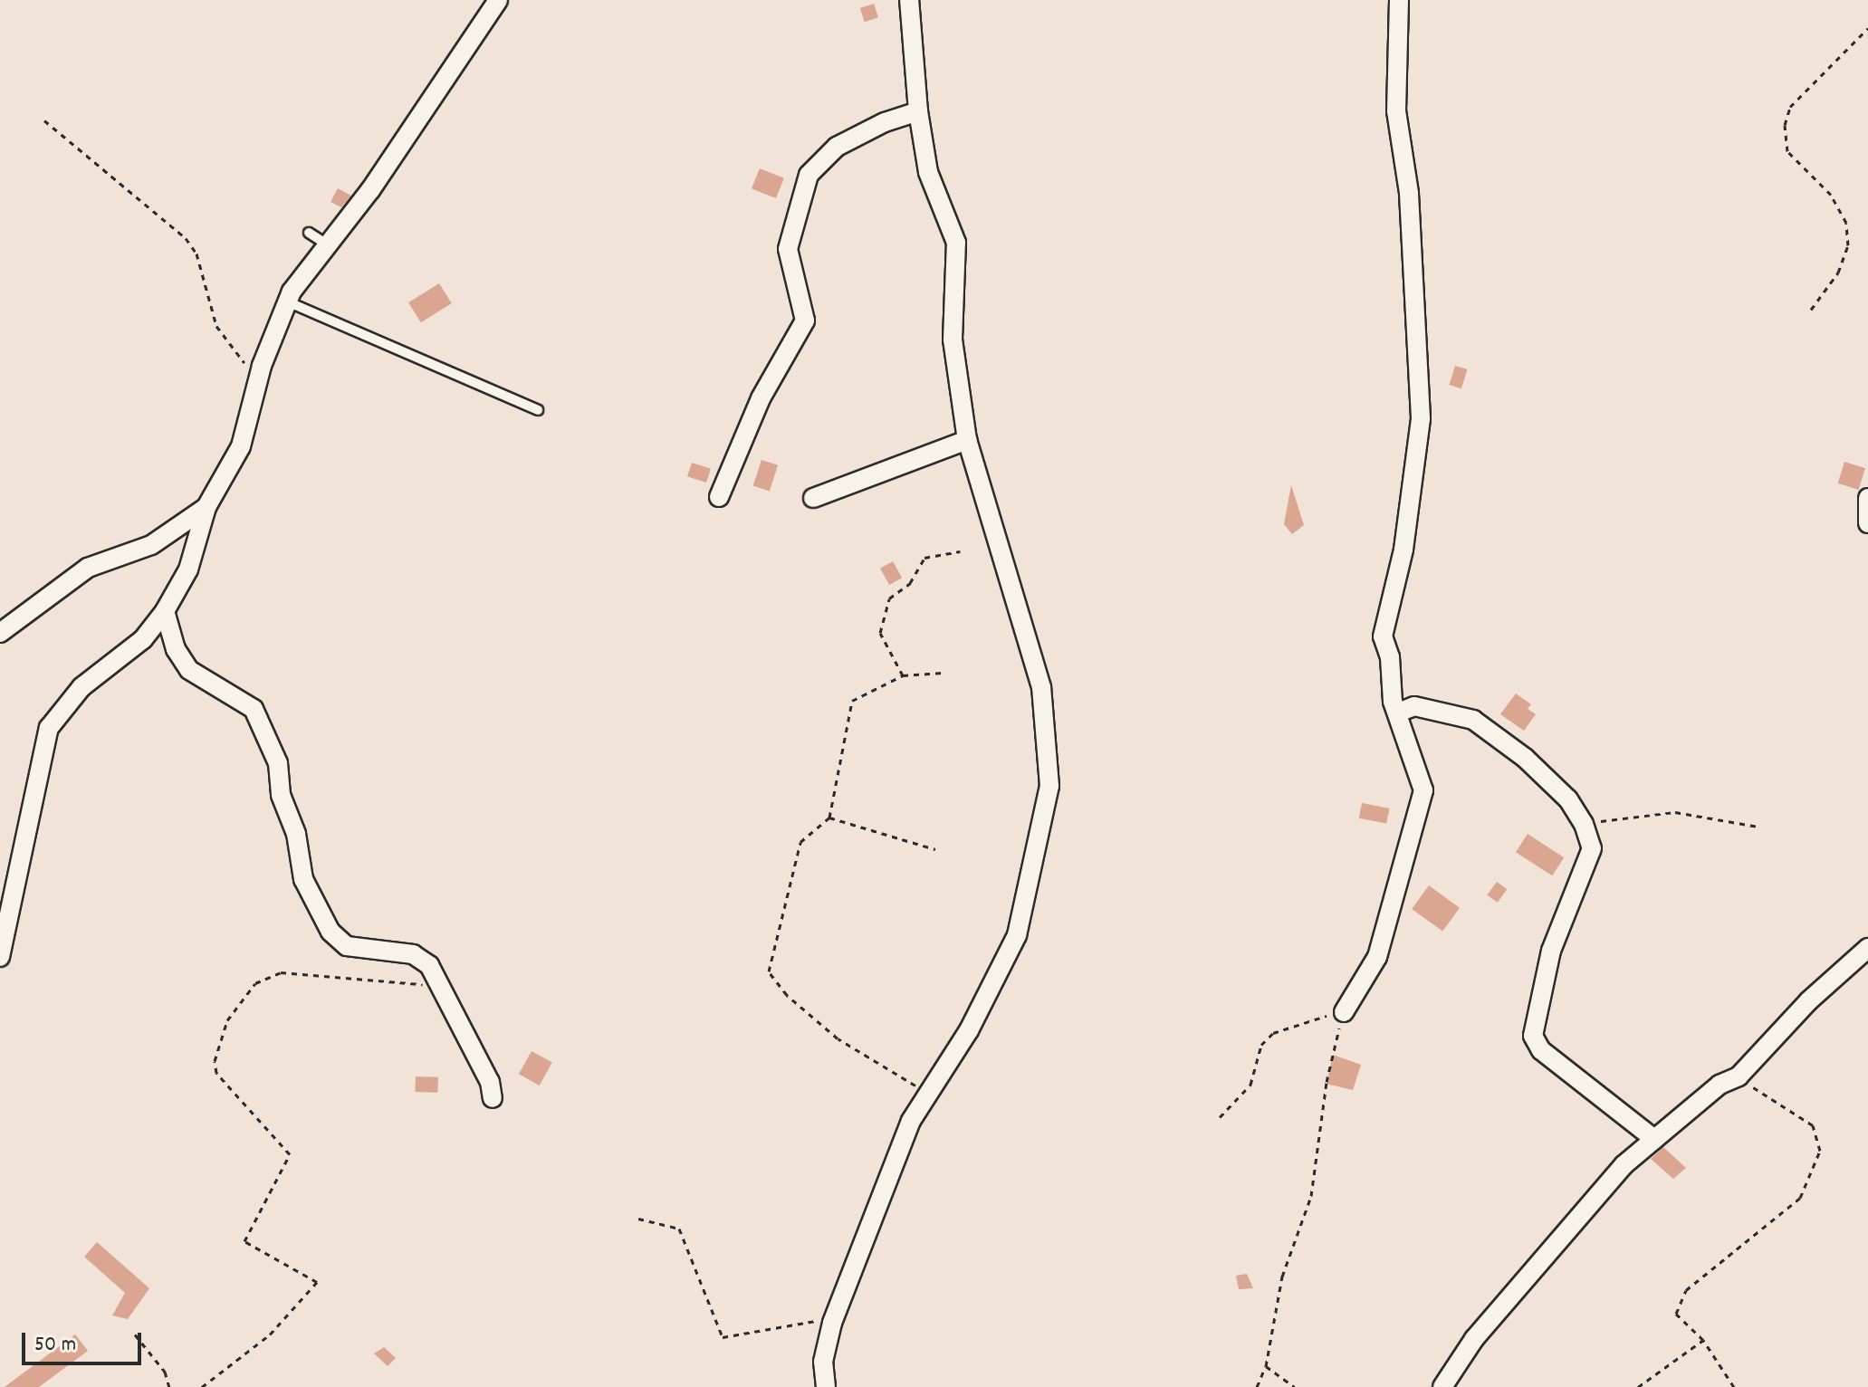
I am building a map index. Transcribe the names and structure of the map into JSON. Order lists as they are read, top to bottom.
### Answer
{
  "scale_bar": "50 m"
}
